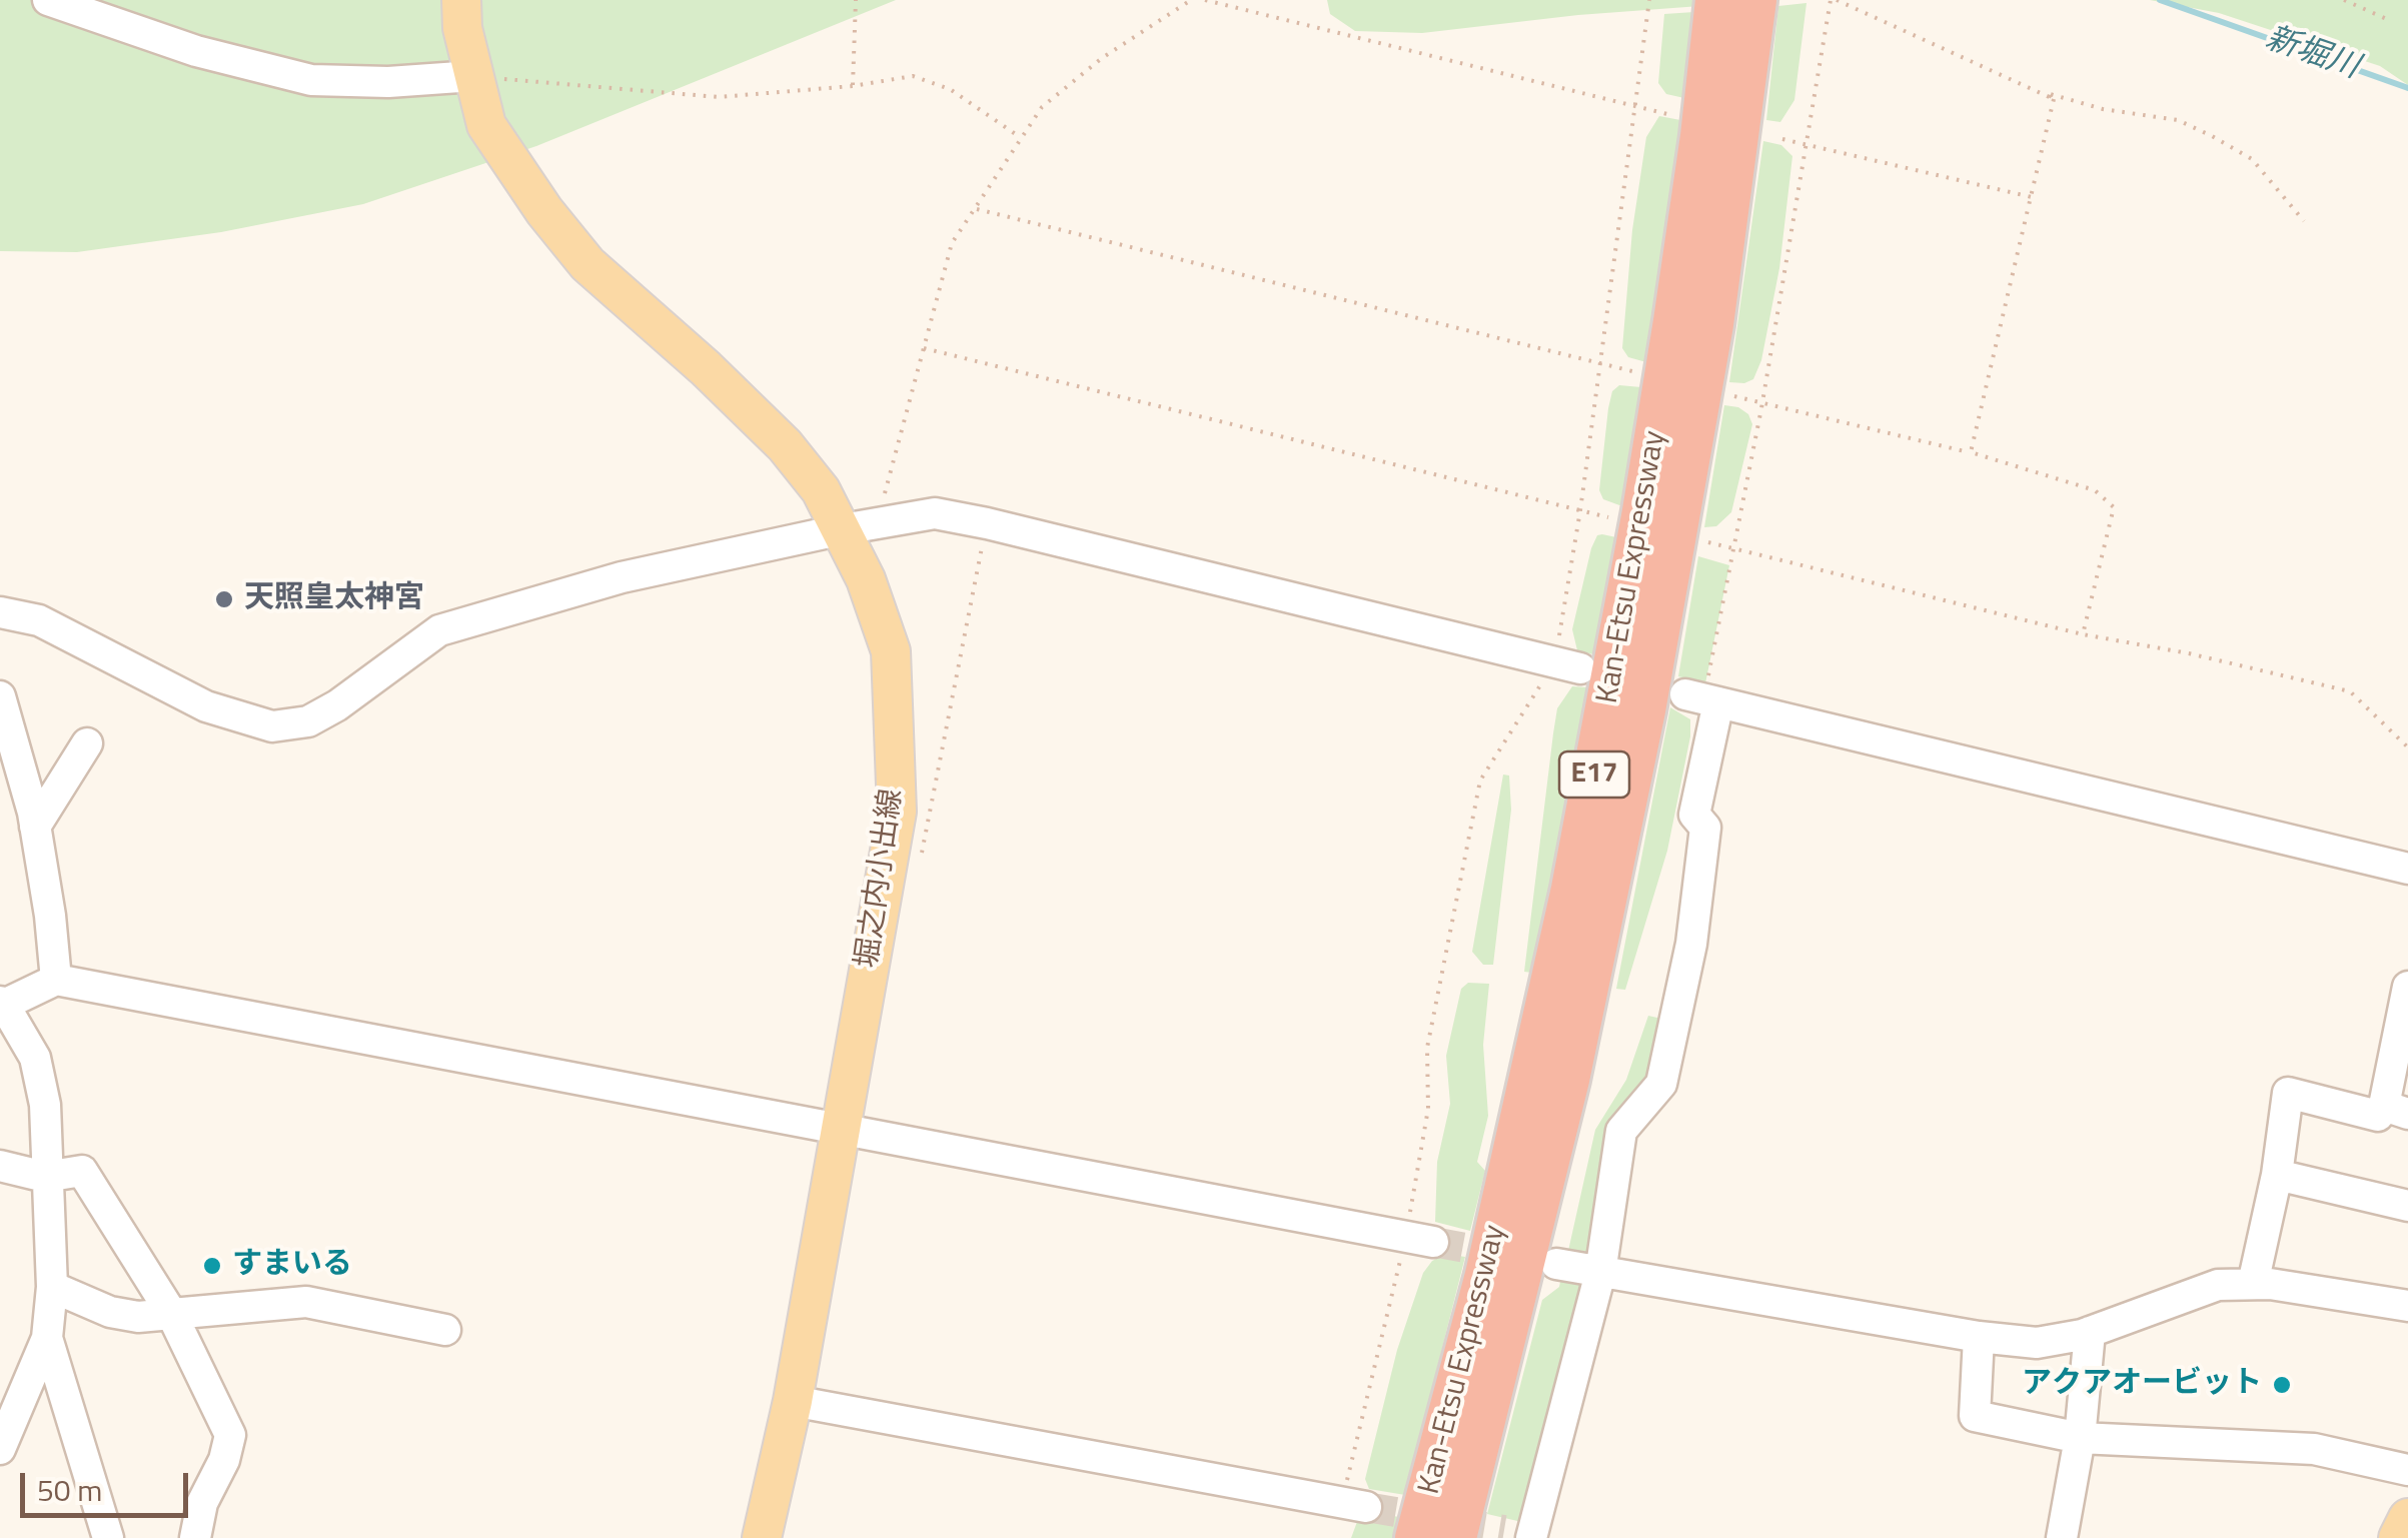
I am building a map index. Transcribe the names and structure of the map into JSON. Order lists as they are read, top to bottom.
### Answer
{
  "streets": {
    "highway": ["Kan-Etsu Expressway", "E17"],
    "main road": ["堀之内小出線"]
  },
  "water": ["新堀川"],
  "places": ["天照皇太神宮", "すまいる", "アクアオービット"],
  "scale_bar": "50 m"
}
